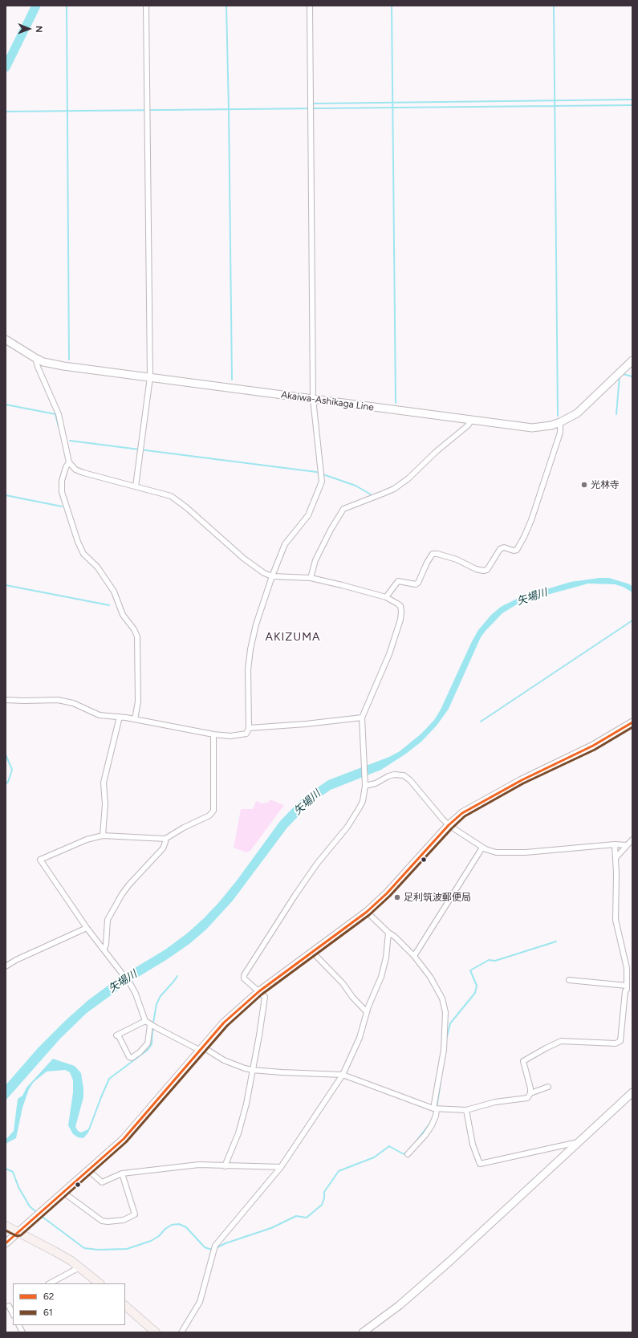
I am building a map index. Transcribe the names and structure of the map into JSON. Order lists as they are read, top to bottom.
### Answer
{
  "streets": {
    "main road": ["Akaiwa-Ashikaga Line"]
  },
  "districts": ["AKIZUMA"],
  "water": ["矢場川"],
  "places": ["光林寺", "足利筑波郵便局"],
  "lines": ["transit line 62", "transit line 61"],
  "legend": ["62", "61"],
  "north": "right"
}
